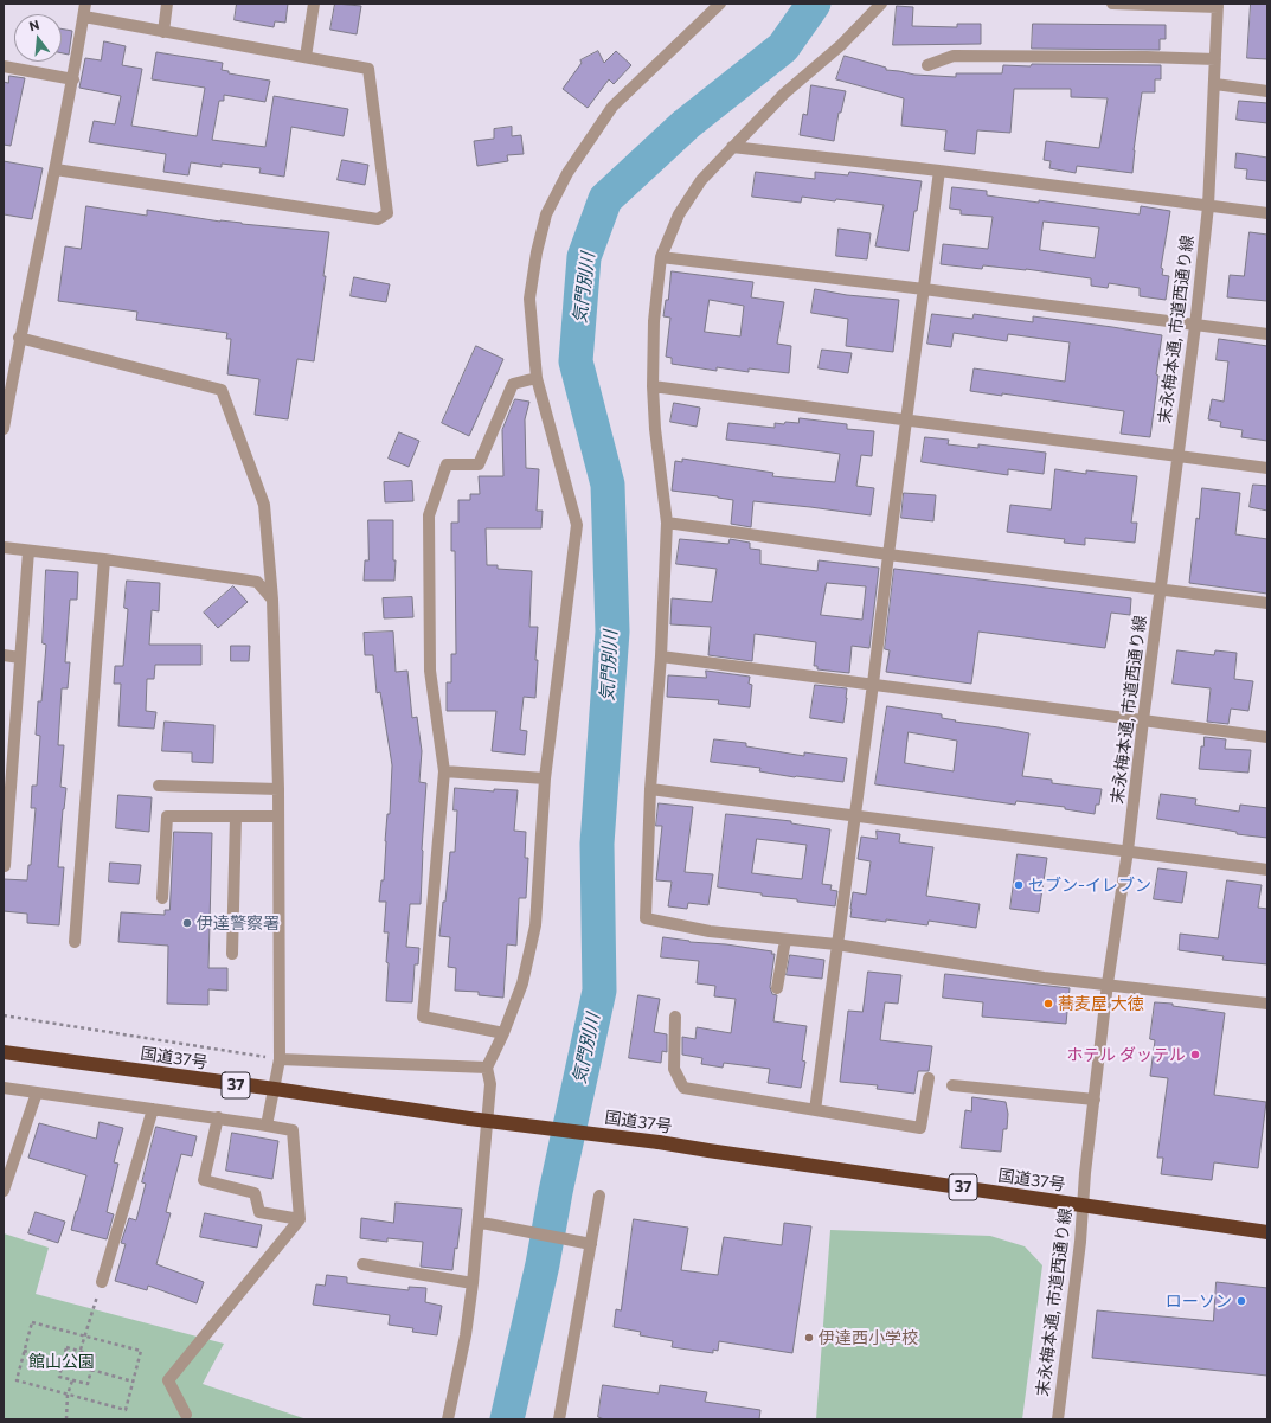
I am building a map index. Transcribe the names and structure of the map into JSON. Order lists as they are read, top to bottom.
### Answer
{
  "streets": {
    "highway": ["国道37号", "37"],
    "street": ["末永梅本通, 市道西通り線"]
  },
  "crossings": [
    ["末永梅本通, 市道西通り線", "国道37号"]
  ],
  "water": ["気門別川"],
  "parks": ["館山公園"],
  "places": [
    "セブン-イレブン",
    "伊達警察署",
    "蕎麦屋 大徳",
    "ホテル ダッテル",
    "ローソン",
    "伊達西小学校"
  ],
  "north": "top"
}
